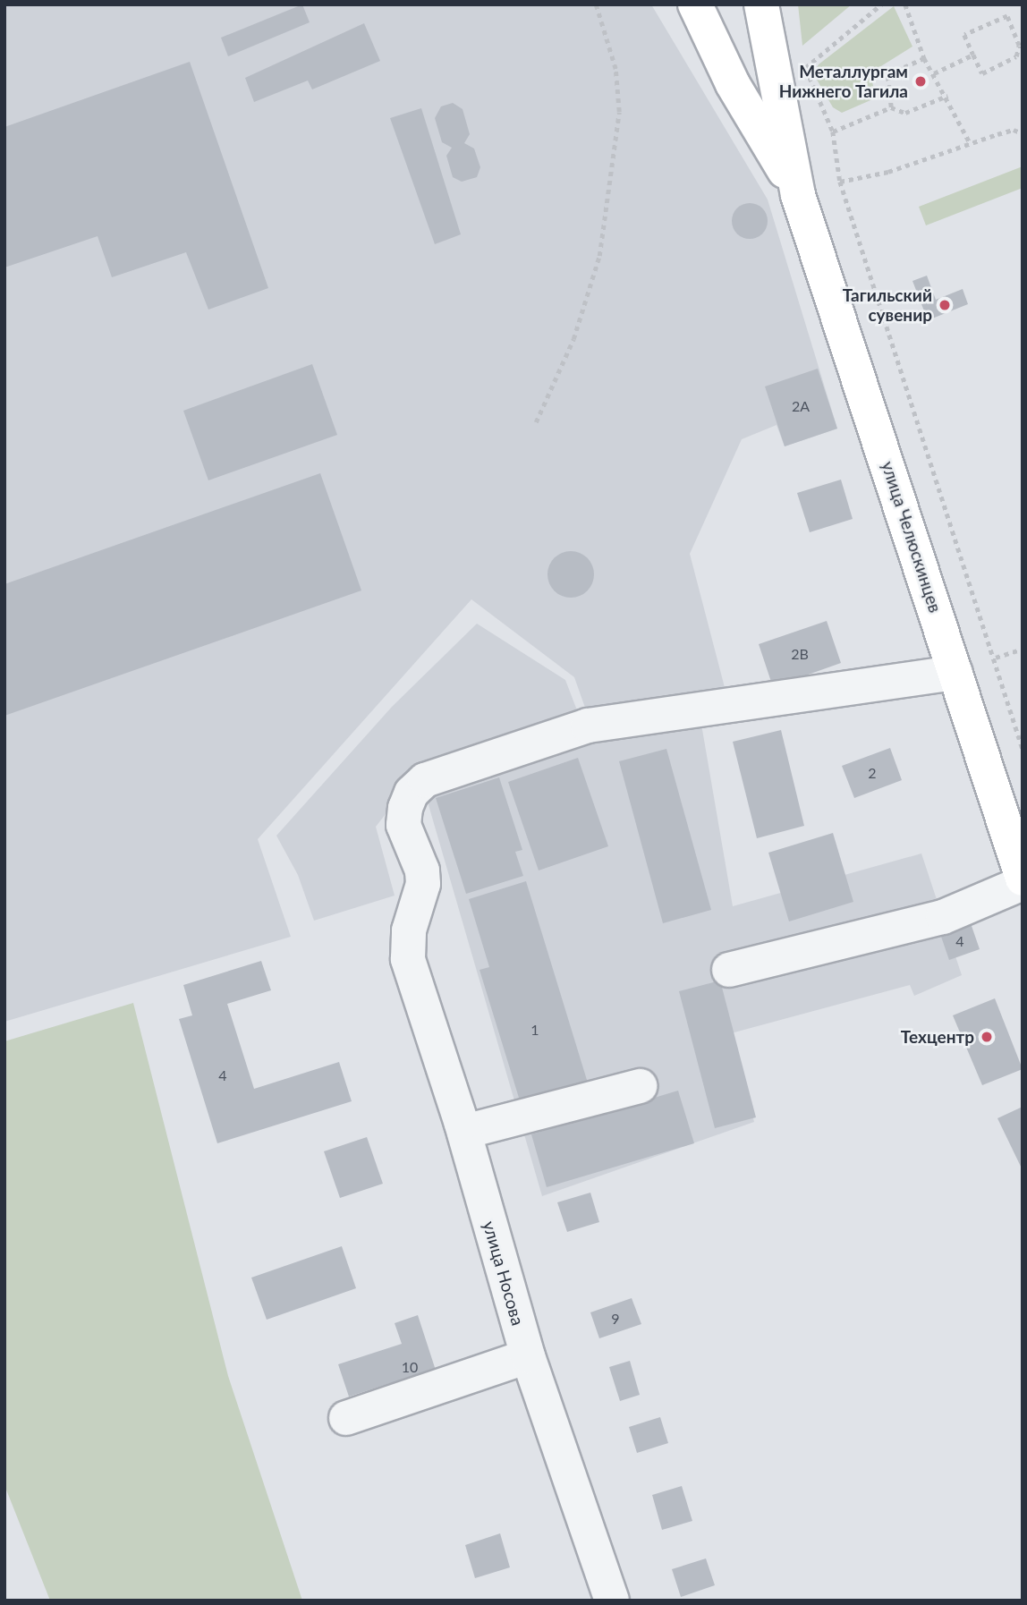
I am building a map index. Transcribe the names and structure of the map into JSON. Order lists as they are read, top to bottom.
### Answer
{
  "streets": {
    "main road": ["улица Челюскинцев"],
    "street": ["улица Носова"]
  },
  "crossings": [
    ["улица Челюскинцев", "улица Носова"]
  ],
  "places": ["Металлургам Нижнего Тагила", "Тагильский сувенир", "Техцентр"],
  "house_numbers": [
    "2А",
    "2В",
    "2",
    "4",
    "1",
    "4",
    "9",
    "10"
  ]
}
